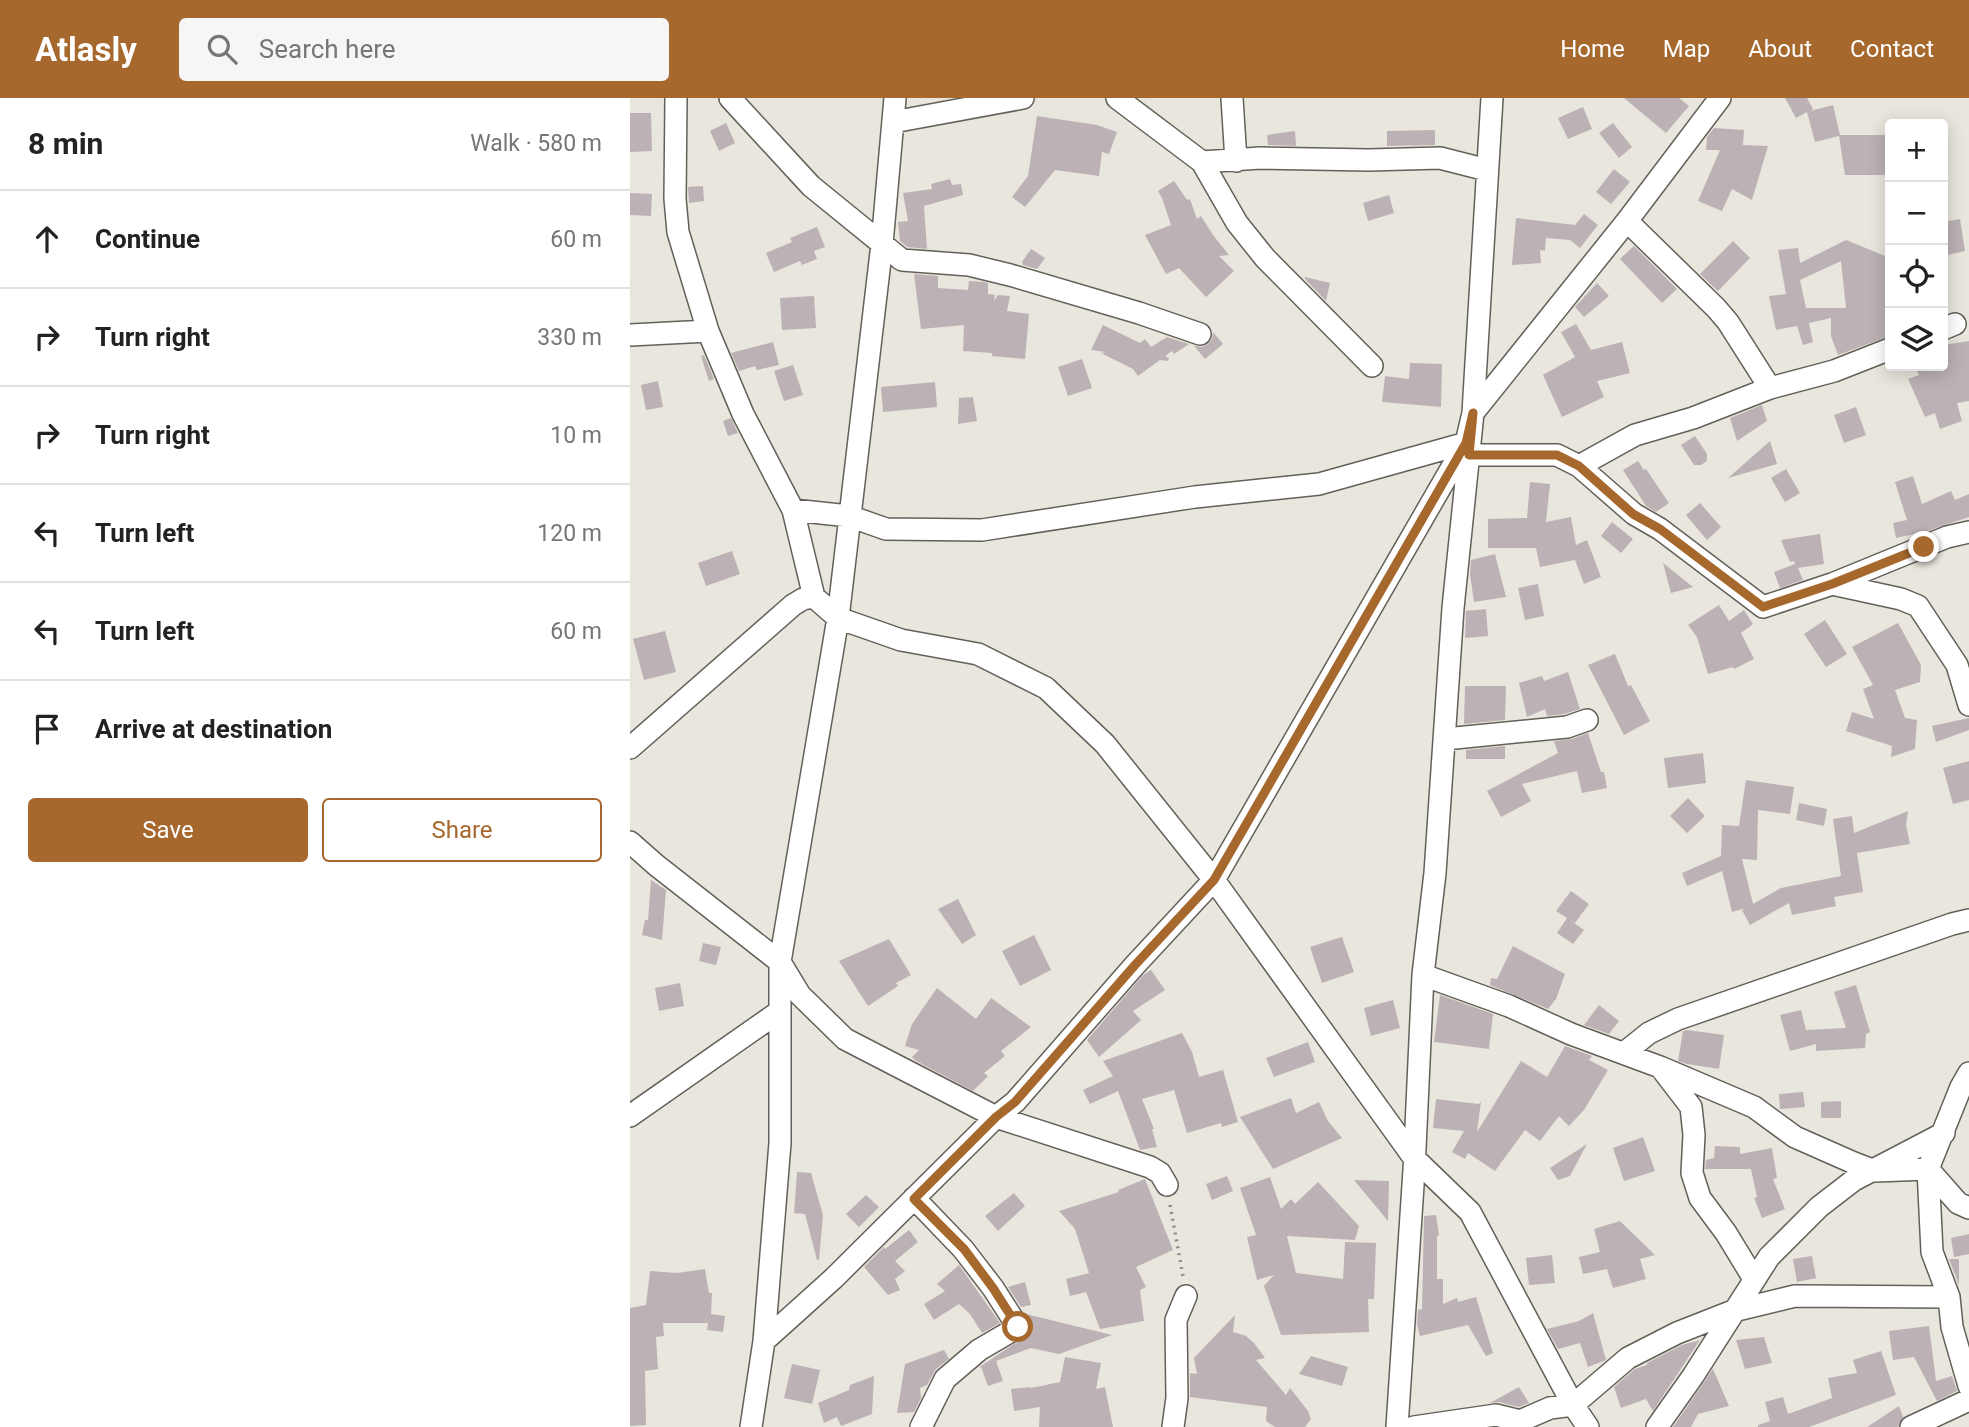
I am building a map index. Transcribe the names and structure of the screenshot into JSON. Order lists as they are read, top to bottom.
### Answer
{
  "page": {
    "header": "Atlasly",
    "search": "Search here",
    "nav": [
      "Home",
      "Map",
      "About",
      "Contact"
    ],
    "heading": ["8 min", "Walk · 580 m"],
    "map_buttons": ["+", "−"],
    "list": [
      ["Continue", "60 m"],
      ["Turn right", "330 m"],
      ["Turn right", "10 m"],
      ["Turn left", "120 m"],
      ["Turn left", "60 m"],
      "Arrive at destination"
    ],
    "buttons": ["Save", "Share"]
  }
}
